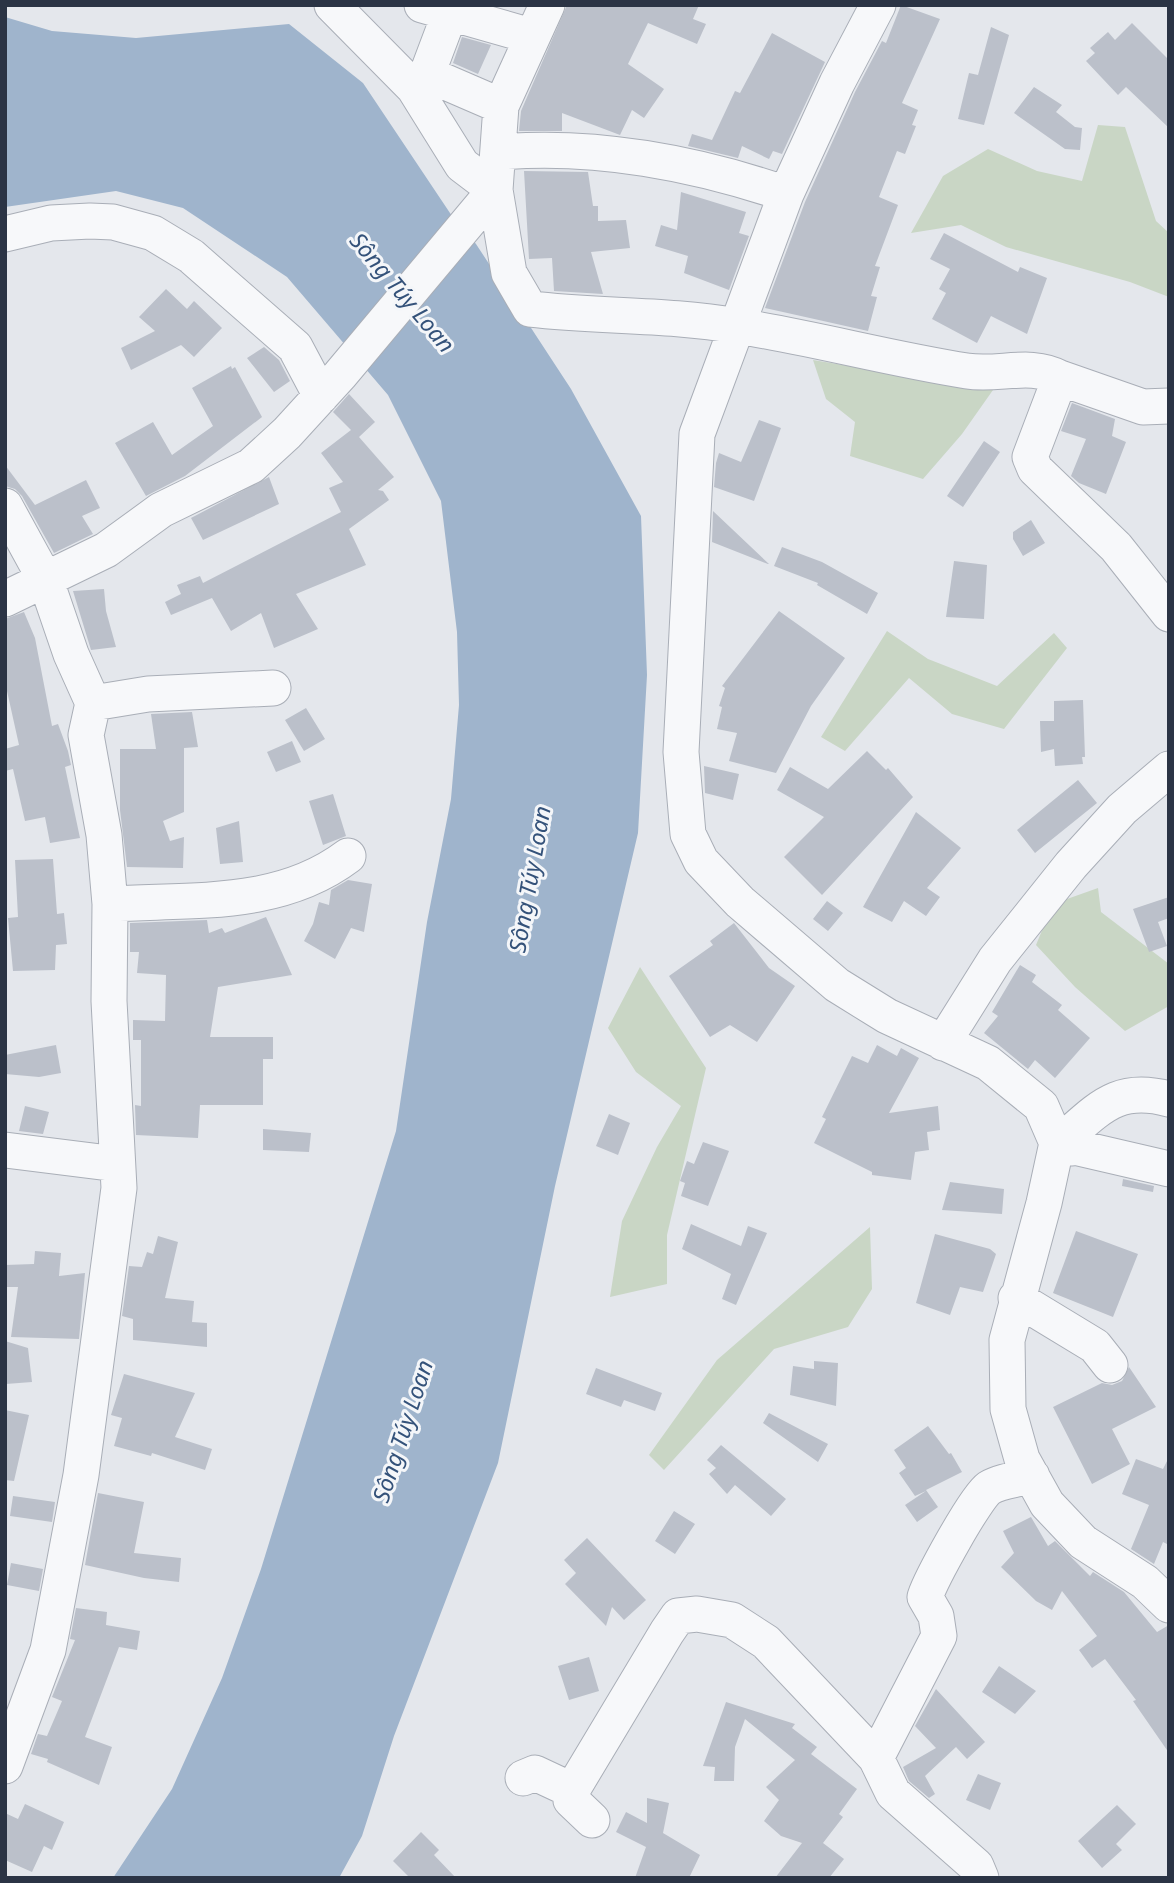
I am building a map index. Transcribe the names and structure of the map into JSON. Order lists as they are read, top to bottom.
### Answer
{
  "water": ["Sông Túy Loan"]
}
